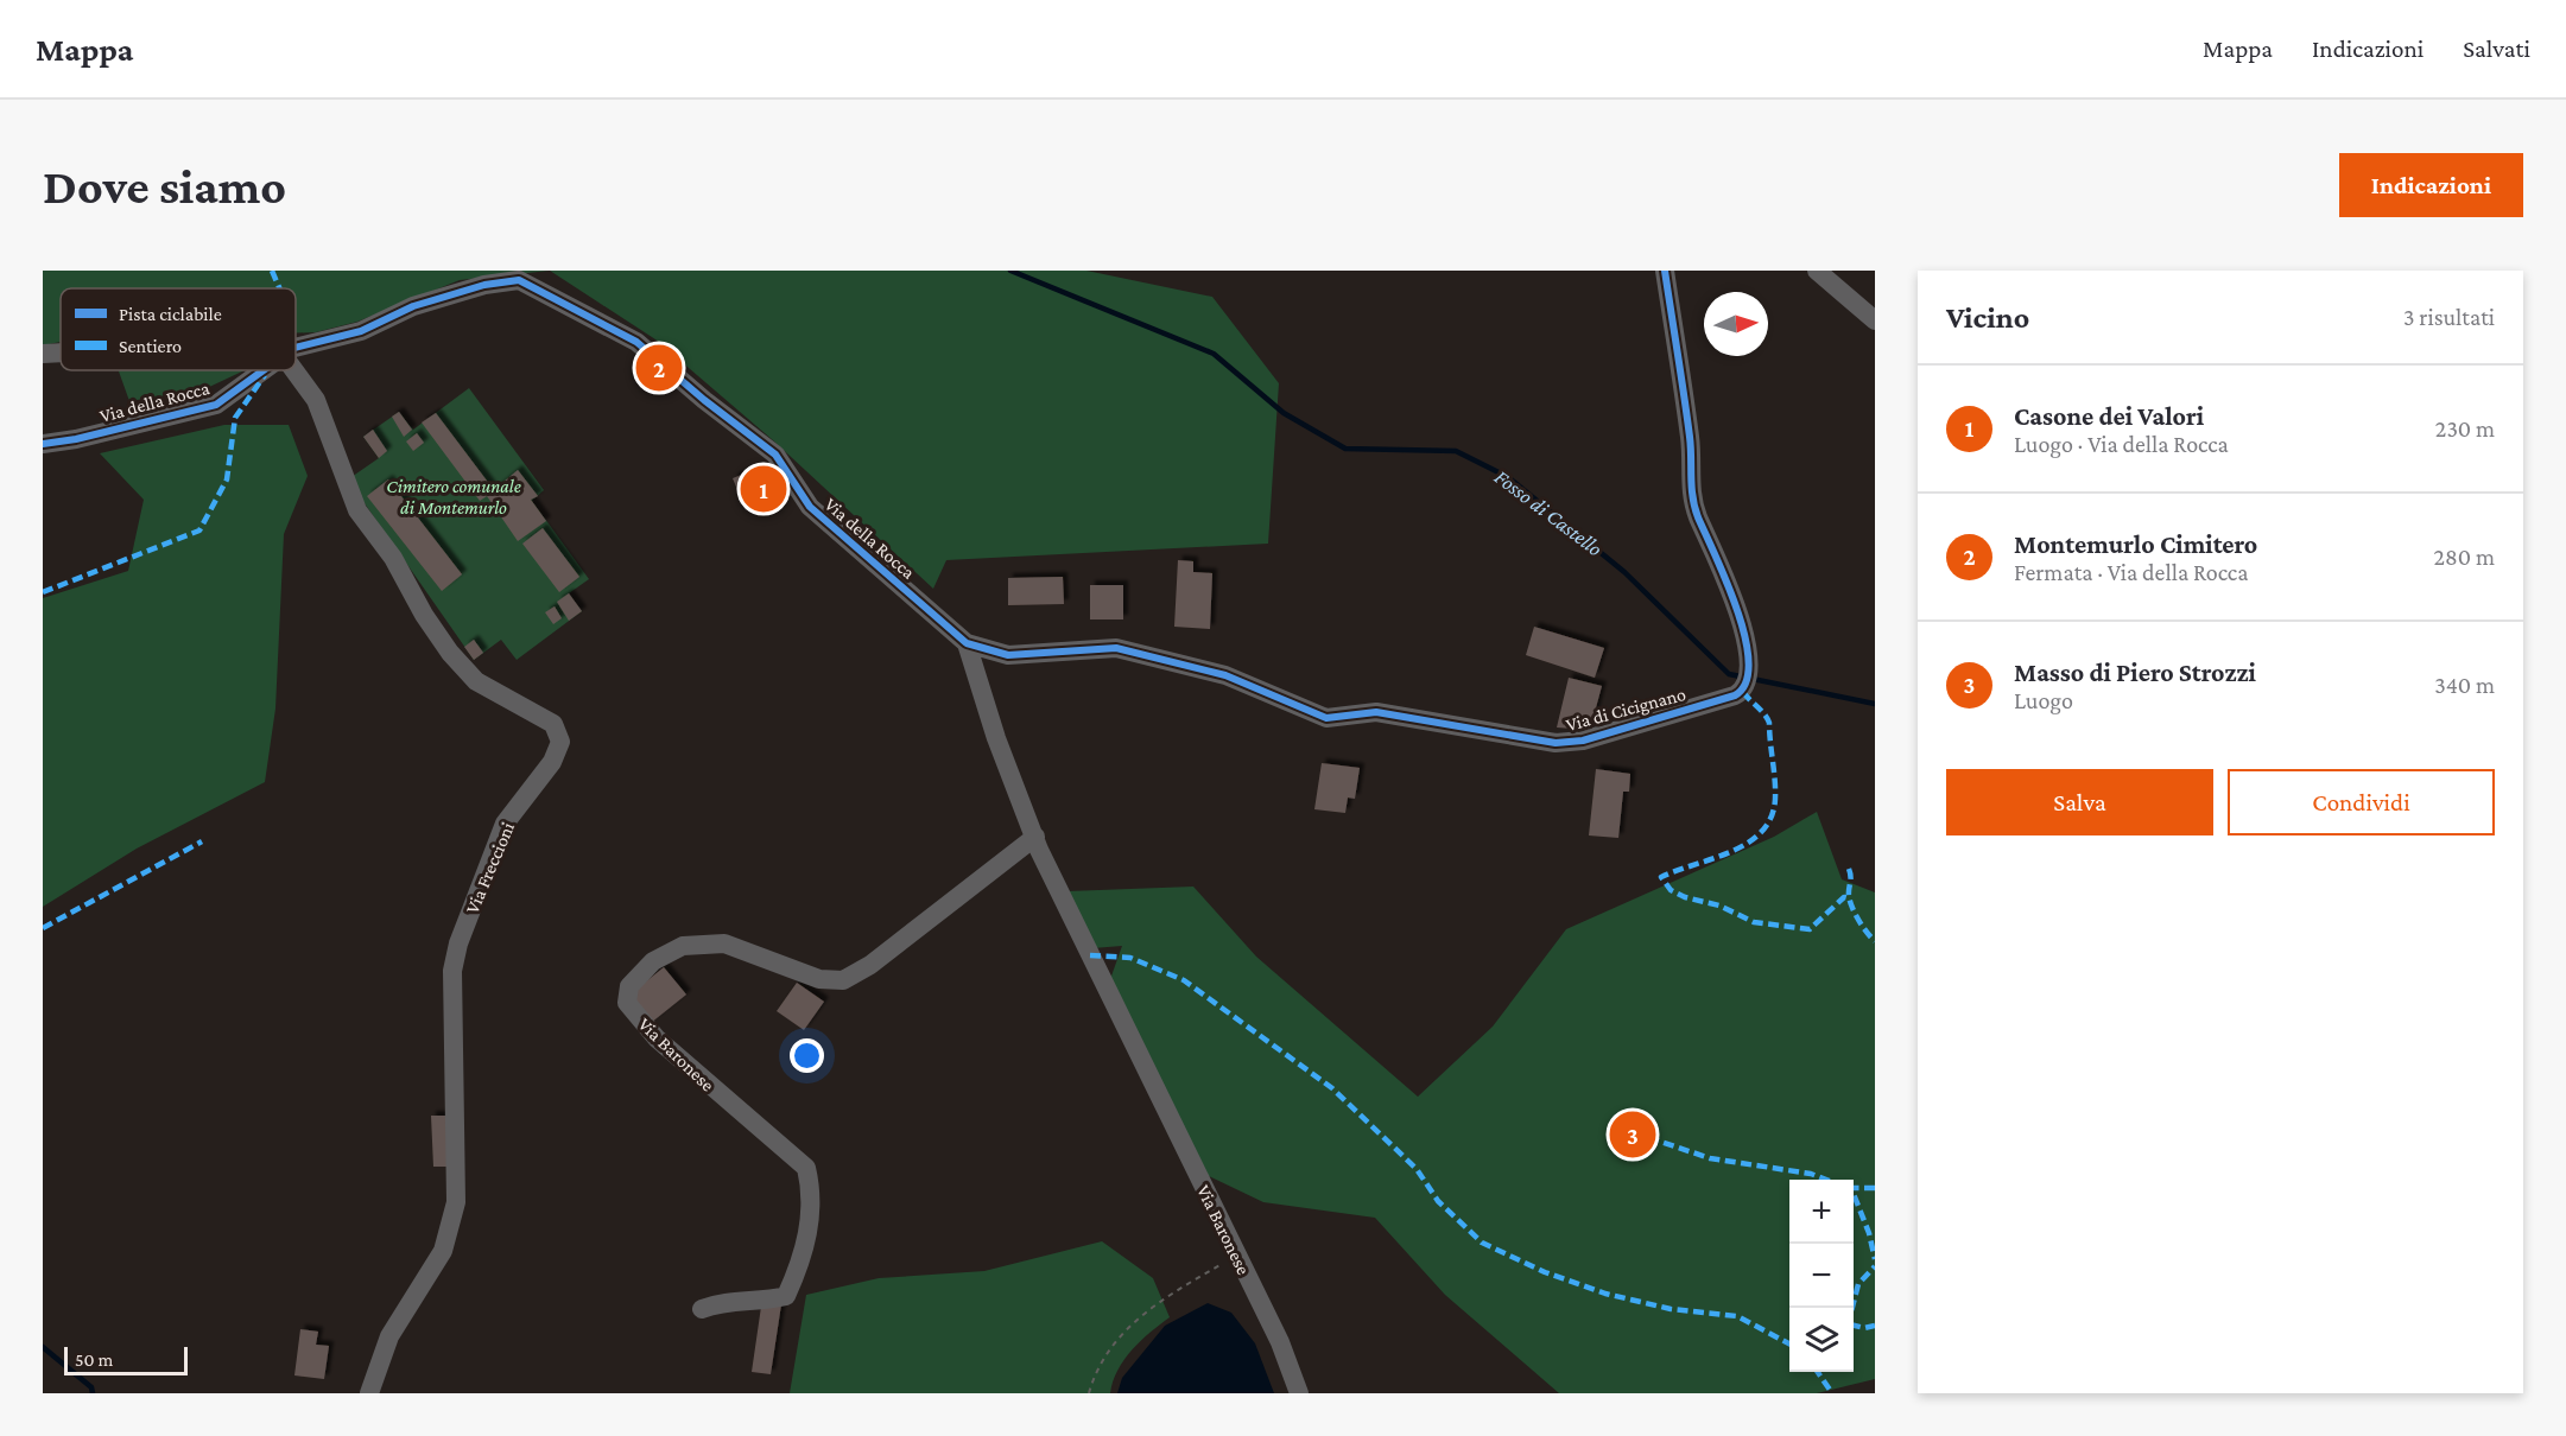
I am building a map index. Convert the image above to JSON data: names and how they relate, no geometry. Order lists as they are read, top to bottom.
{
  "streets": {
    "street": [
      "Via della Rocca",
      "Via di Cicignano",
      "Via Freccioni",
      "Via Baronese"
    ]
  },
  "crossings": [
    ["Via della Rocca", "Via di Cicignano"],
    ["Via della Rocca", "Via Baronese"],
    ["Via di Cicignano", "Via Baronese"]
  ],
  "water": ["Fosso di Castello"],
  "parks": ["Cimitero comunale di Montemurlo"],
  "legend": ["Pista ciclabile", "Sentiero"],
  "scale_bar": "50 m",
  "north": "right",
  "page": {
    "header": "Mappa",
    "nav": ["Mappa", "Indicazioni", "Salvati"],
    "buttons": [
      "Indicazioni",
      ["Salva", "Condividi"]
    ],
    "title": "Dove siamo",
    "heading": ["Vicino", "3 risultati"],
    "pins": ["2", "1", "3"],
    "list": [
      {
        "mark": "1",
        "name": "Casone dei Valori",
        "note": "Luogo · Via della Rocca",
        "value": "230 m"
      },
      {
        "mark": "2",
        "name": "Montemurlo Cimitero",
        "note": "Fermata · Via della Rocca",
        "value": "280 m"
      },
      {
        "mark": "3",
        "name": "Masso di Piero Strozzi",
        "note": "Luogo",
        "value": "340 m"
      }
    ],
    "map_buttons": ["+", "−"],
    "scale": "50 m"
  }
}
